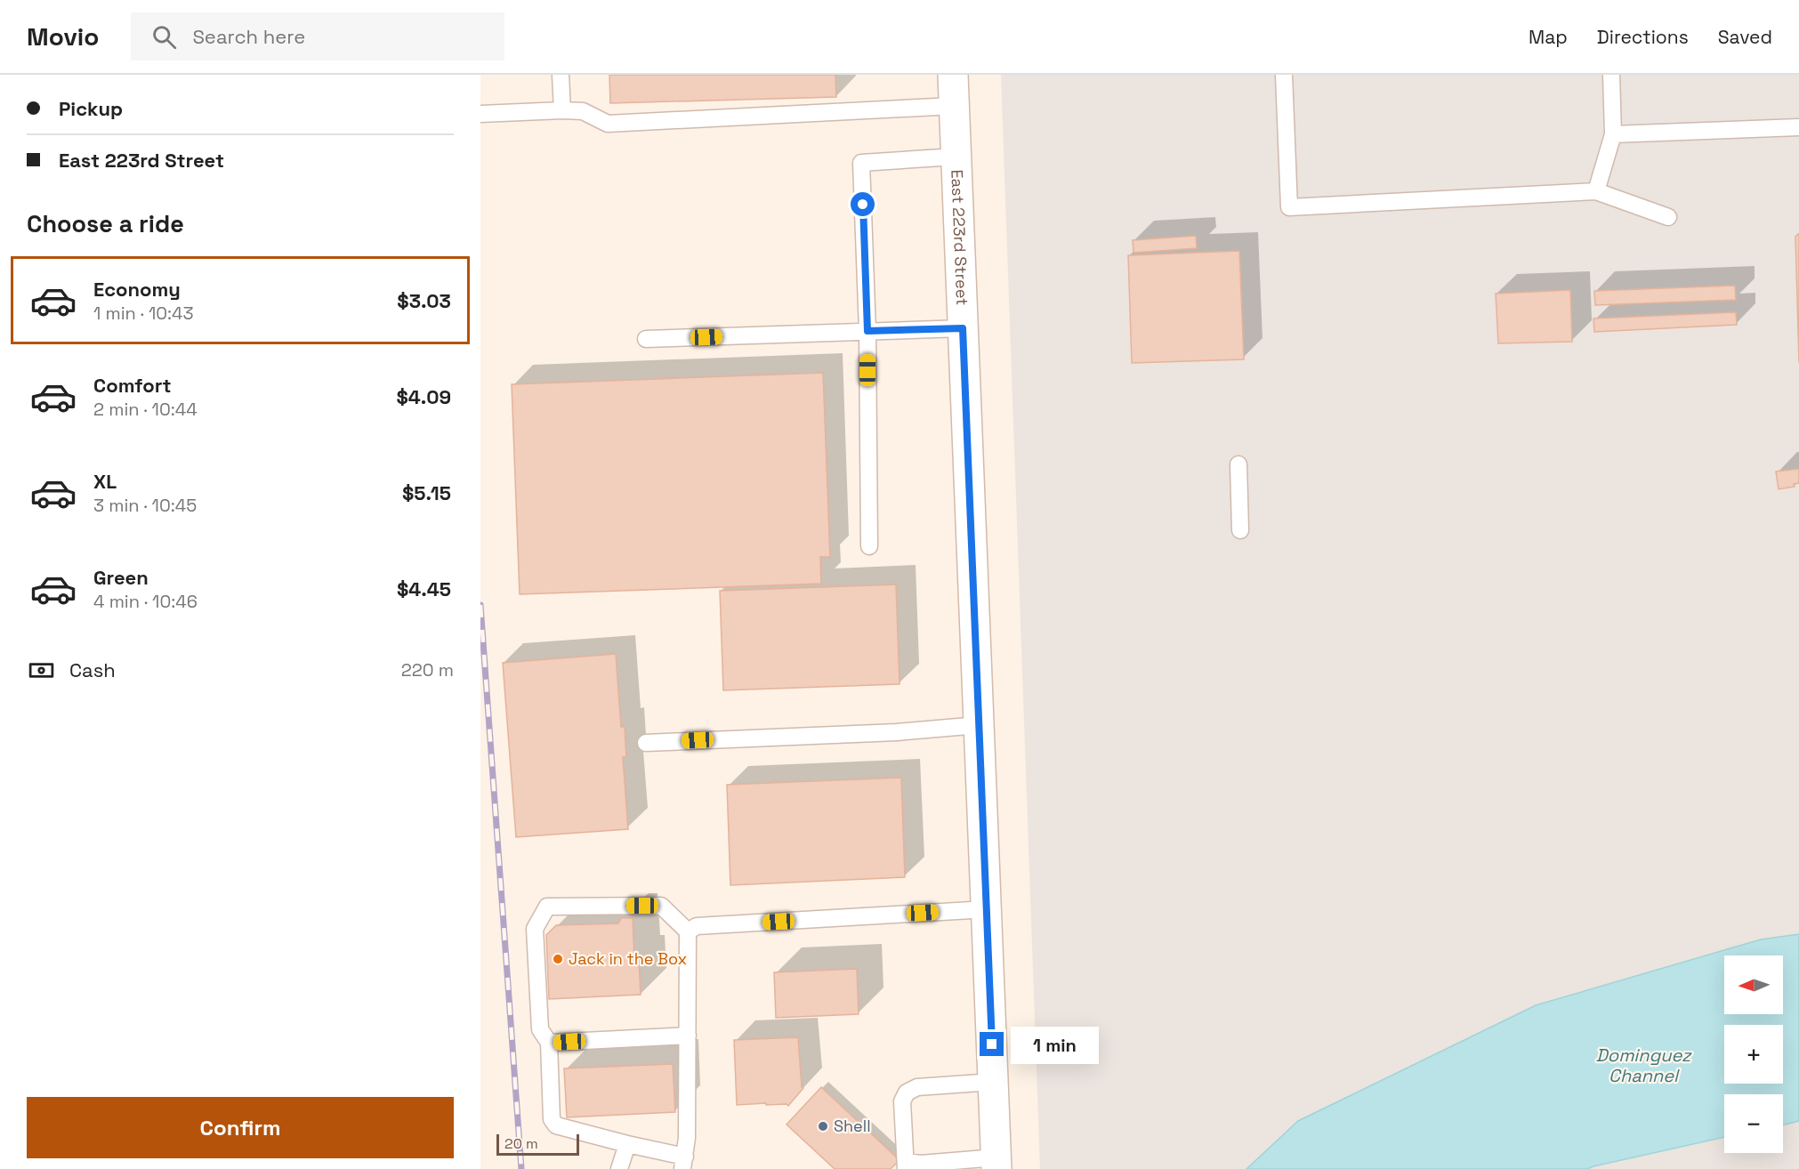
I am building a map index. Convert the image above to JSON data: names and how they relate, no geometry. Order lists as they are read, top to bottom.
{
  "streets": {
    "main road": ["East 223rd Street"]
  },
  "water": ["Dominguez Channel"],
  "places": ["Jack in the Box", "Shell"],
  "scale_bar": "20 m",
  "north": "left",
  "page": {
    "header": "Movio",
    "search": "Search here",
    "nav": ["Map", "Directions", "Saved"],
    "banner": ["Pickup", "East 223rd Street"],
    "heading": "Choose a ride",
    "list": [
      {
        "name": "Economy",
        "note": "1 min · 10:43",
        "value": "$3.03"
      },
      {
        "name": "Comfort",
        "note": "2 min · 10:44",
        "value": "$4.09"
      },
      {
        "name": "XL",
        "note": "3 min · 10:45",
        "value": "$5.15"
      },
      {
        "name": "Green",
        "note": "4 min · 10:46",
        "value": "$4.45"
      }
    ],
    "pay": ["Cash", "220 m"],
    "map_buttons": ["+", "−"],
    "bubble": "1 min",
    "buttons": "Confirm",
    "scale": "20 m"
  }
}
